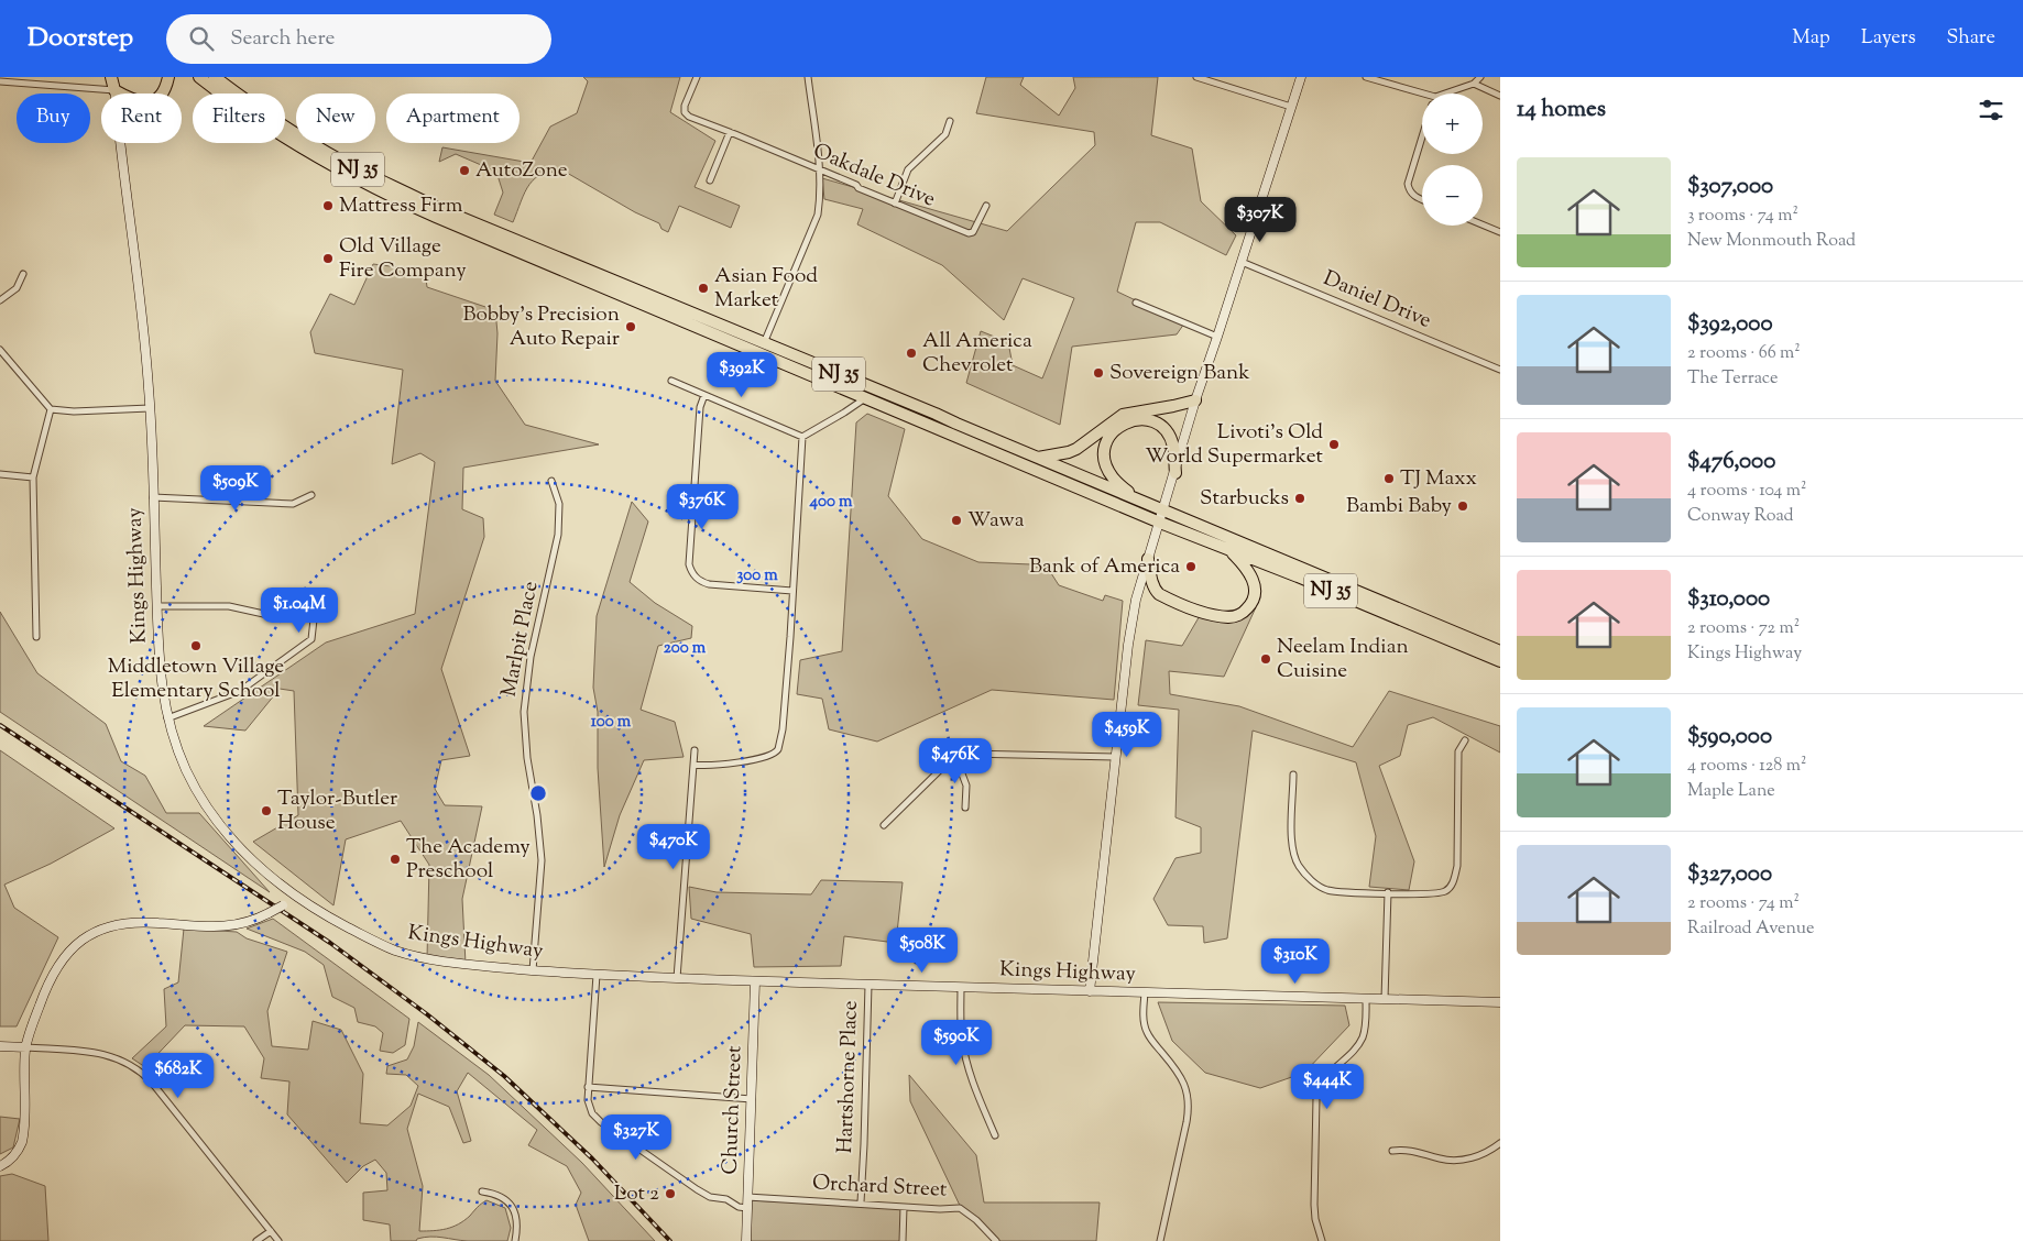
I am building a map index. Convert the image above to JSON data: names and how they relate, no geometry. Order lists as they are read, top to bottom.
{
  "streets": {
    "highway": ["NJ 35"],
    "street": [
      "Oakdale Drive",
      "Daniel Drive",
      "Kings Highway",
      "Marlpit Place",
      "Hartshorne Place",
      "Church Street",
      "Orchard Street"
    ]
  },
  "crossings": [
    ["Kings Highway", "Marlpit Place"],
    ["Kings Highway", "Hartshorne Place"],
    ["Kings Highway", "Church Street"],
    ["Hartshorne Place", "Orchard Street"],
    ["Church Street", "Orchard Street"]
  ],
  "places": [
    "AutoZone",
    "Mattress Firm",
    "Old Village Fire Company",
    "Asian Food Market",
    "Bobby's Precision Auto Repair",
    "All America Chevrolet",
    "Sovereign Bank",
    "Livoti's Old World Supermarket",
    "TJ Maxx",
    "Starbucks",
    "Bambi Baby",
    "Wawa",
    "Bank of America",
    "Middletown Village Elementary School",
    "Neelam Indian Cuisine",
    "Taylor-Butler House",
    "The Academy Preschool",
    "Lot 2"
  ],
  "page": {
    "header": "Doorstep",
    "search": "Search here",
    "nav": ["Map", "Layers", "Share"],
    "heading": "14 homes",
    "map_buttons": ["+", "−"],
    "chip": [
      "Buy",
      "Rent",
      "Filters",
      "New",
      "Apartment"
    ],
    "list": [
      {
        "name": "$307,000",
        "note": "3 rooms · 74 m² · New Monmouth Road"
      },
      {
        "name": "$392,000",
        "note": "2 rooms · 66 m² · The Terrace"
      },
      {
        "name": "$476,000",
        "note": "4 rooms · 104 m² · Conway Road"
      },
      {
        "name": "$310,000",
        "note": "2 rooms · 72 m² · Kings Highway"
      },
      {
        "name": "$590,000",
        "note": "4 rooms · 128 m² · Maple Lane"
      },
      {
        "name": "$327,000",
        "note": "2 rooms · 74 m² · Railroad Avenue"
      }
    ],
    "price": [
      "$307K",
      "$392K",
      "$509K",
      "$376K",
      "$1.04M",
      "$459K",
      "$476K",
      "$470K",
      "$508K",
      "$310K",
      "$590K",
      "$682K",
      "$444K",
      "$327K"
    ]
  },
  "rings": [
    "400 m",
    "300 m",
    "200 m",
    "100 m"
  ]
}
